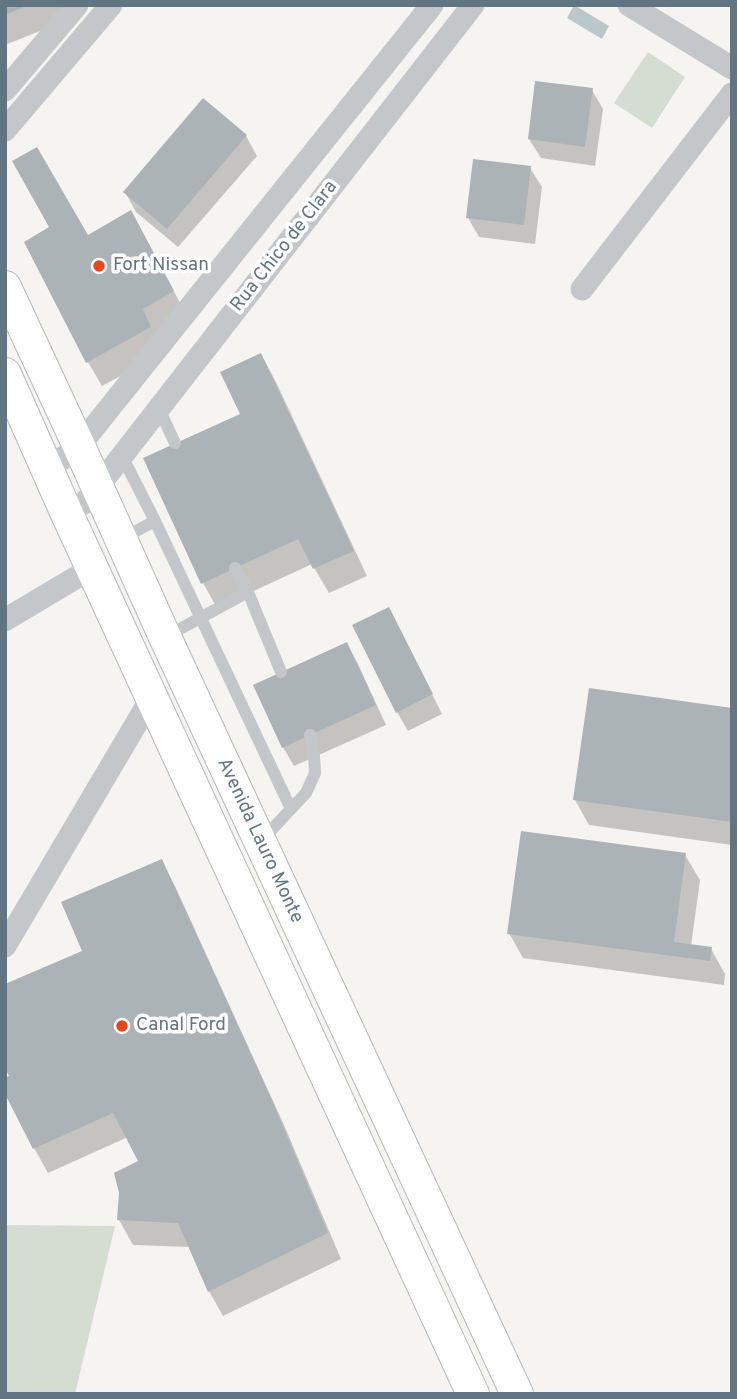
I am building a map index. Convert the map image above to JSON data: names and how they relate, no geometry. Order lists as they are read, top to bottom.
{
  "streets": {
    "street": ["Rua Chico de Clara", "Avenida Lauro Monte"]
  },
  "crossings": [
    ["Rua Chico de Clara", "Avenida Lauro Monte"]
  ],
  "places": ["Fort Nissan", "Canal Ford"]
}
